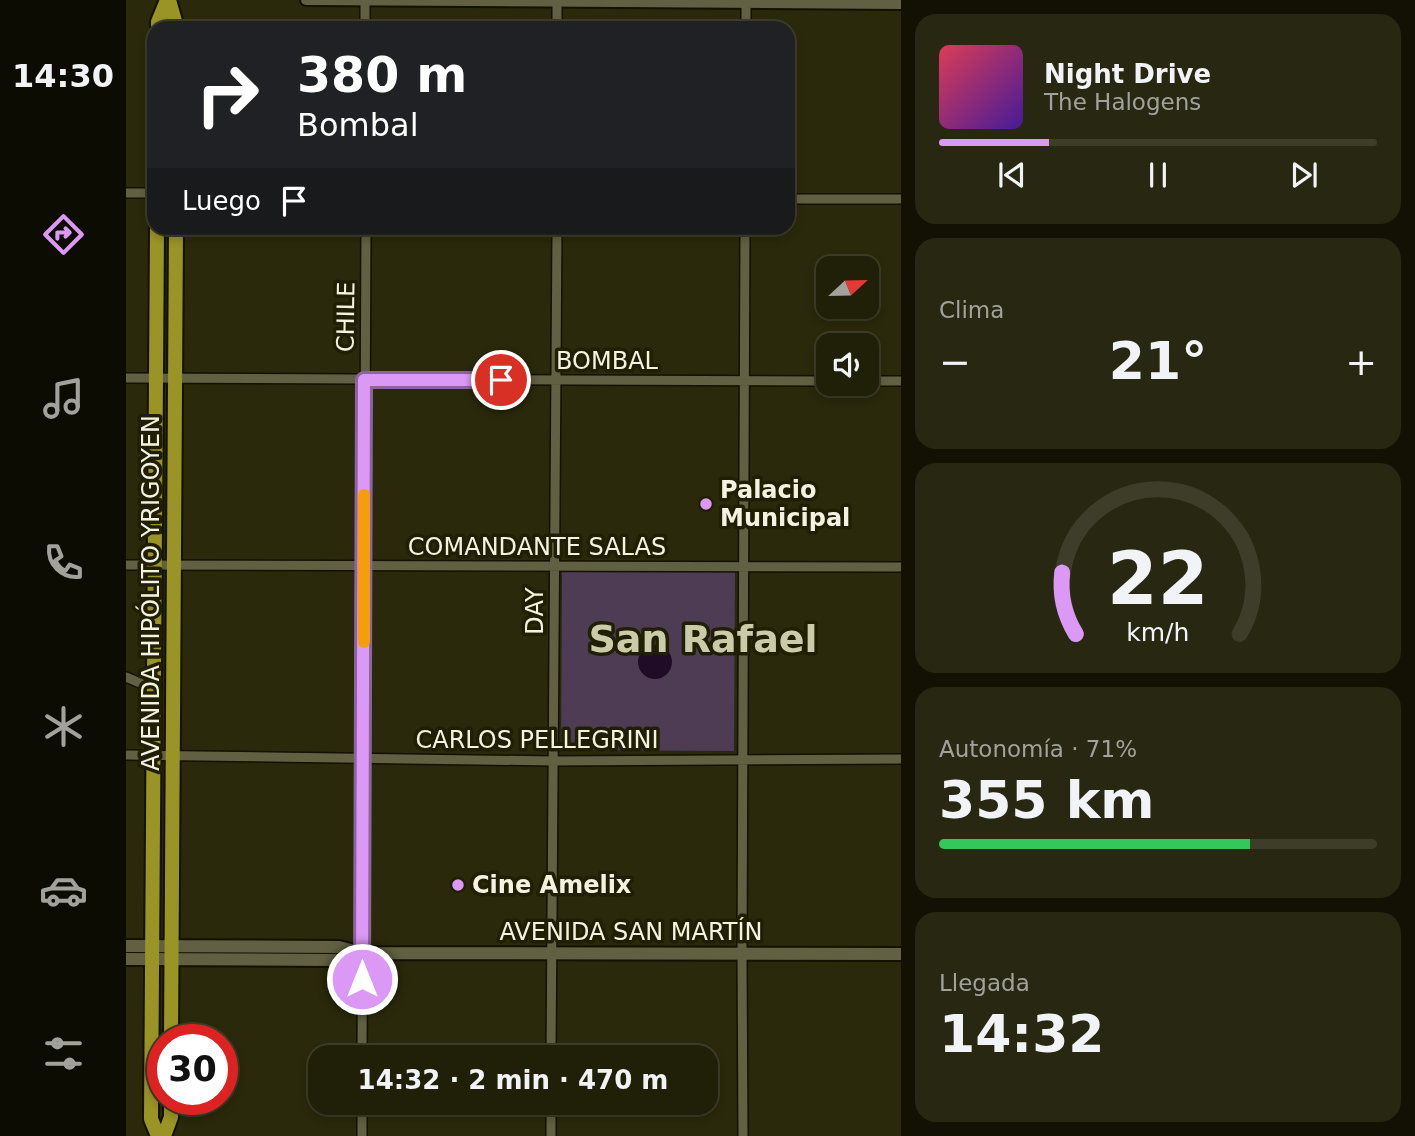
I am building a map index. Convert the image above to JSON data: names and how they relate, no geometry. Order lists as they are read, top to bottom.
{
  "streets": {
    "highway": ["AVENIDA HIPÓLITO YRIGOYEN"],
    "main road": ["AVENIDA SAN MARTÍN"],
    "street": [
      "CHILE",
      "BOMBAL",
      "COMANDANTE SALAS",
      "DAY",
      "CARLOS PELLEGRINI"
    ]
  },
  "crossings": [
    ["CHILE", "BOMBAL"],
    ["CHILE", "COMANDANTE SALAS"],
    ["CHILE", "CARLOS PELLEGRINI"],
    ["CHILE", "AVENIDA SAN MARTÍN"],
    ["BOMBAL", "AVENIDA HIPÓLITO YRIGOYEN"],
    ["BOMBAL", "DAY"],
    ["COMANDANTE SALAS", "AVENIDA HIPÓLITO YRIGOYEN"],
    ["COMANDANTE SALAS", "DAY"],
    ["AVENIDA HIPÓLITO YRIGOYEN", "CARLOS PELLEGRINI"],
    ["AVENIDA HIPÓLITO YRIGOYEN", "AVENIDA SAN MARTÍN"],
    ["DAY", "CARLOS PELLEGRINI"],
    ["DAY", "AVENIDA SAN MARTÍN"]
  ],
  "districts": ["San Rafael"],
  "places": ["Palacio Municipal", "Cine Amelix"],
  "north": "right",
  "page": {
    "tabs": "14:30",
    "turn": ["380 m", "Bombal"],
    "song": ["Night Drive", "The Halogens"],
    "then": "Luego",
    "tile": [
      "Clima",
      ["Autonomía · 71%", "355 km"],
      ["Llegada", "14:32"]
    ],
    "heat": ["−", "21°", "+"],
    "limit": "30",
    "trip": "14:32 · 2 min · 470 m",
    "gauge": ["22", "km/h"]
  }
}
